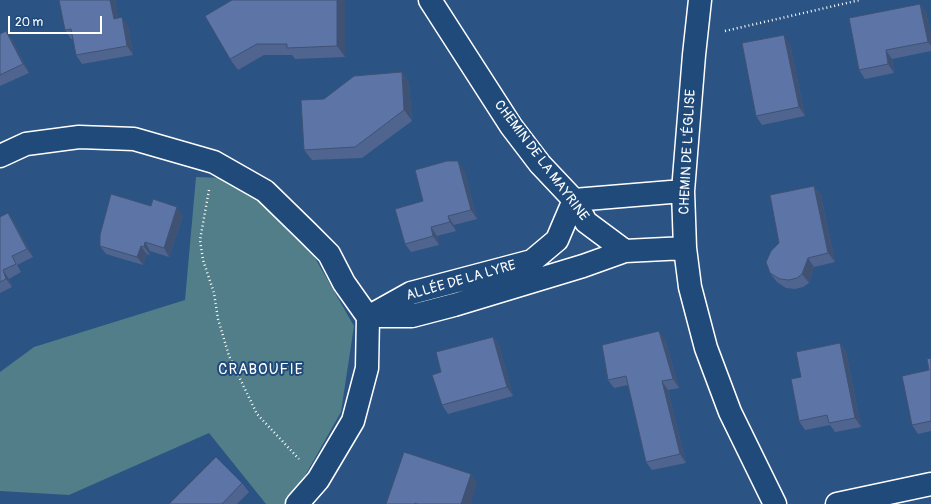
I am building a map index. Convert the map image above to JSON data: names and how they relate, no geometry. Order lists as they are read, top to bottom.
{
  "streets": {
    "street": ["CHEMIN DE L'ÉGLISE", "CHEMIN DE LA MAYRINE", "ALLÉE DE LA LYRE"]
  },
  "crossings": [
    ["CHEMIN DE L'ÉGLISE", "ALLÉE DE LA LYRE"],
    ["CHEMIN DE LA MAYRINE", "ALLÉE DE LA LYRE"]
  ],
  "districts": ["CRABOUFIE"],
  "scale_bar": "20 m"
}
